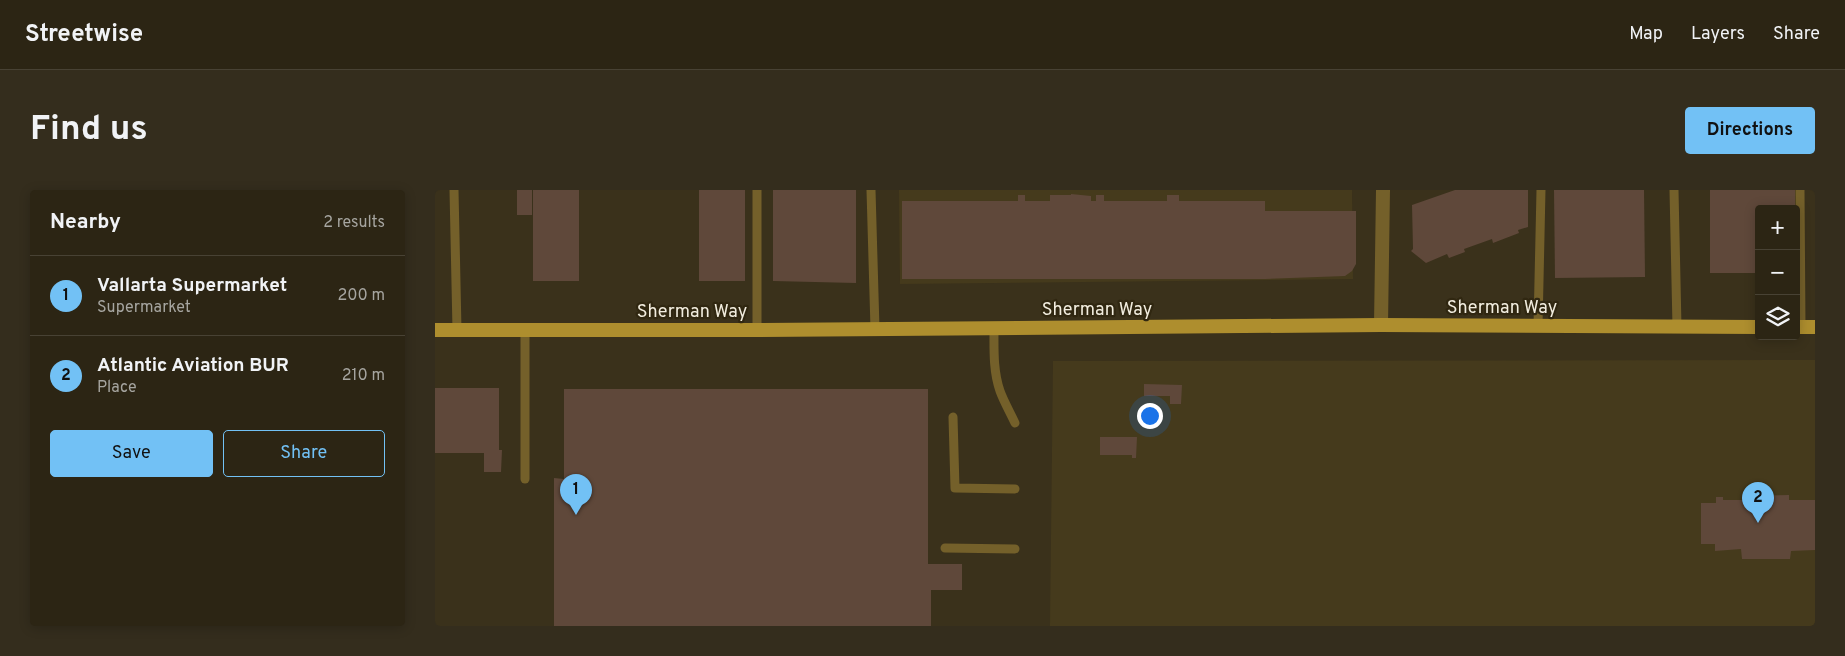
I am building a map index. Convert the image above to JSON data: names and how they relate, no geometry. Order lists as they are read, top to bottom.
{
  "streets": {
    "main road": ["Sherman Way"]
  },
  "page": {
    "header": "Streetwise",
    "nav": ["Map", "Layers", "Share"],
    "buttons": [
      "Directions",
      ["Save", "Share"]
    ],
    "title": "Find us",
    "heading": ["Nearby", "2 results"],
    "map_buttons": ["+", "−"],
    "list": [
      {
        "mark": "1",
        "name": "Vallarta Supermarket",
        "note": "Supermarket",
        "value": "200 m"
      },
      {
        "mark": "2",
        "name": "Atlantic Aviation BUR",
        "note": "Place",
        "value": "210 m"
      }
    ],
    "pins": ["1", "2"]
  }
}
